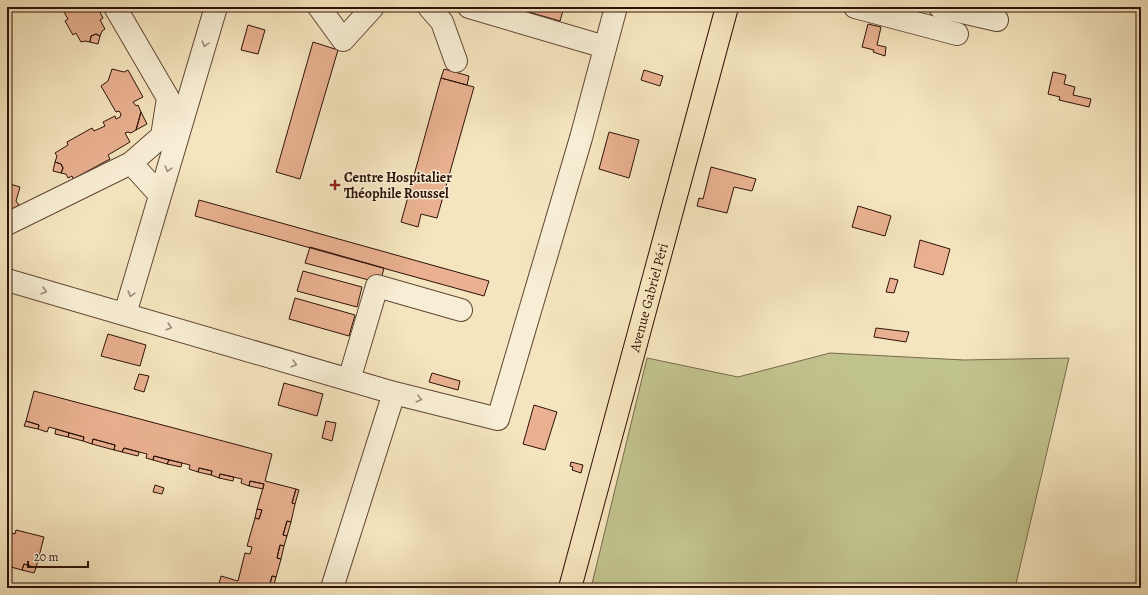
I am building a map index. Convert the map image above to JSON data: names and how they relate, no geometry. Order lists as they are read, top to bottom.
{
  "streets": {
    "main road": ["Avenue Gabriel Péri"]
  },
  "places": {
    "health": ["Centre Hospitalier Théophile Roussel"]
  },
  "scale_bar": "20 m"
}
